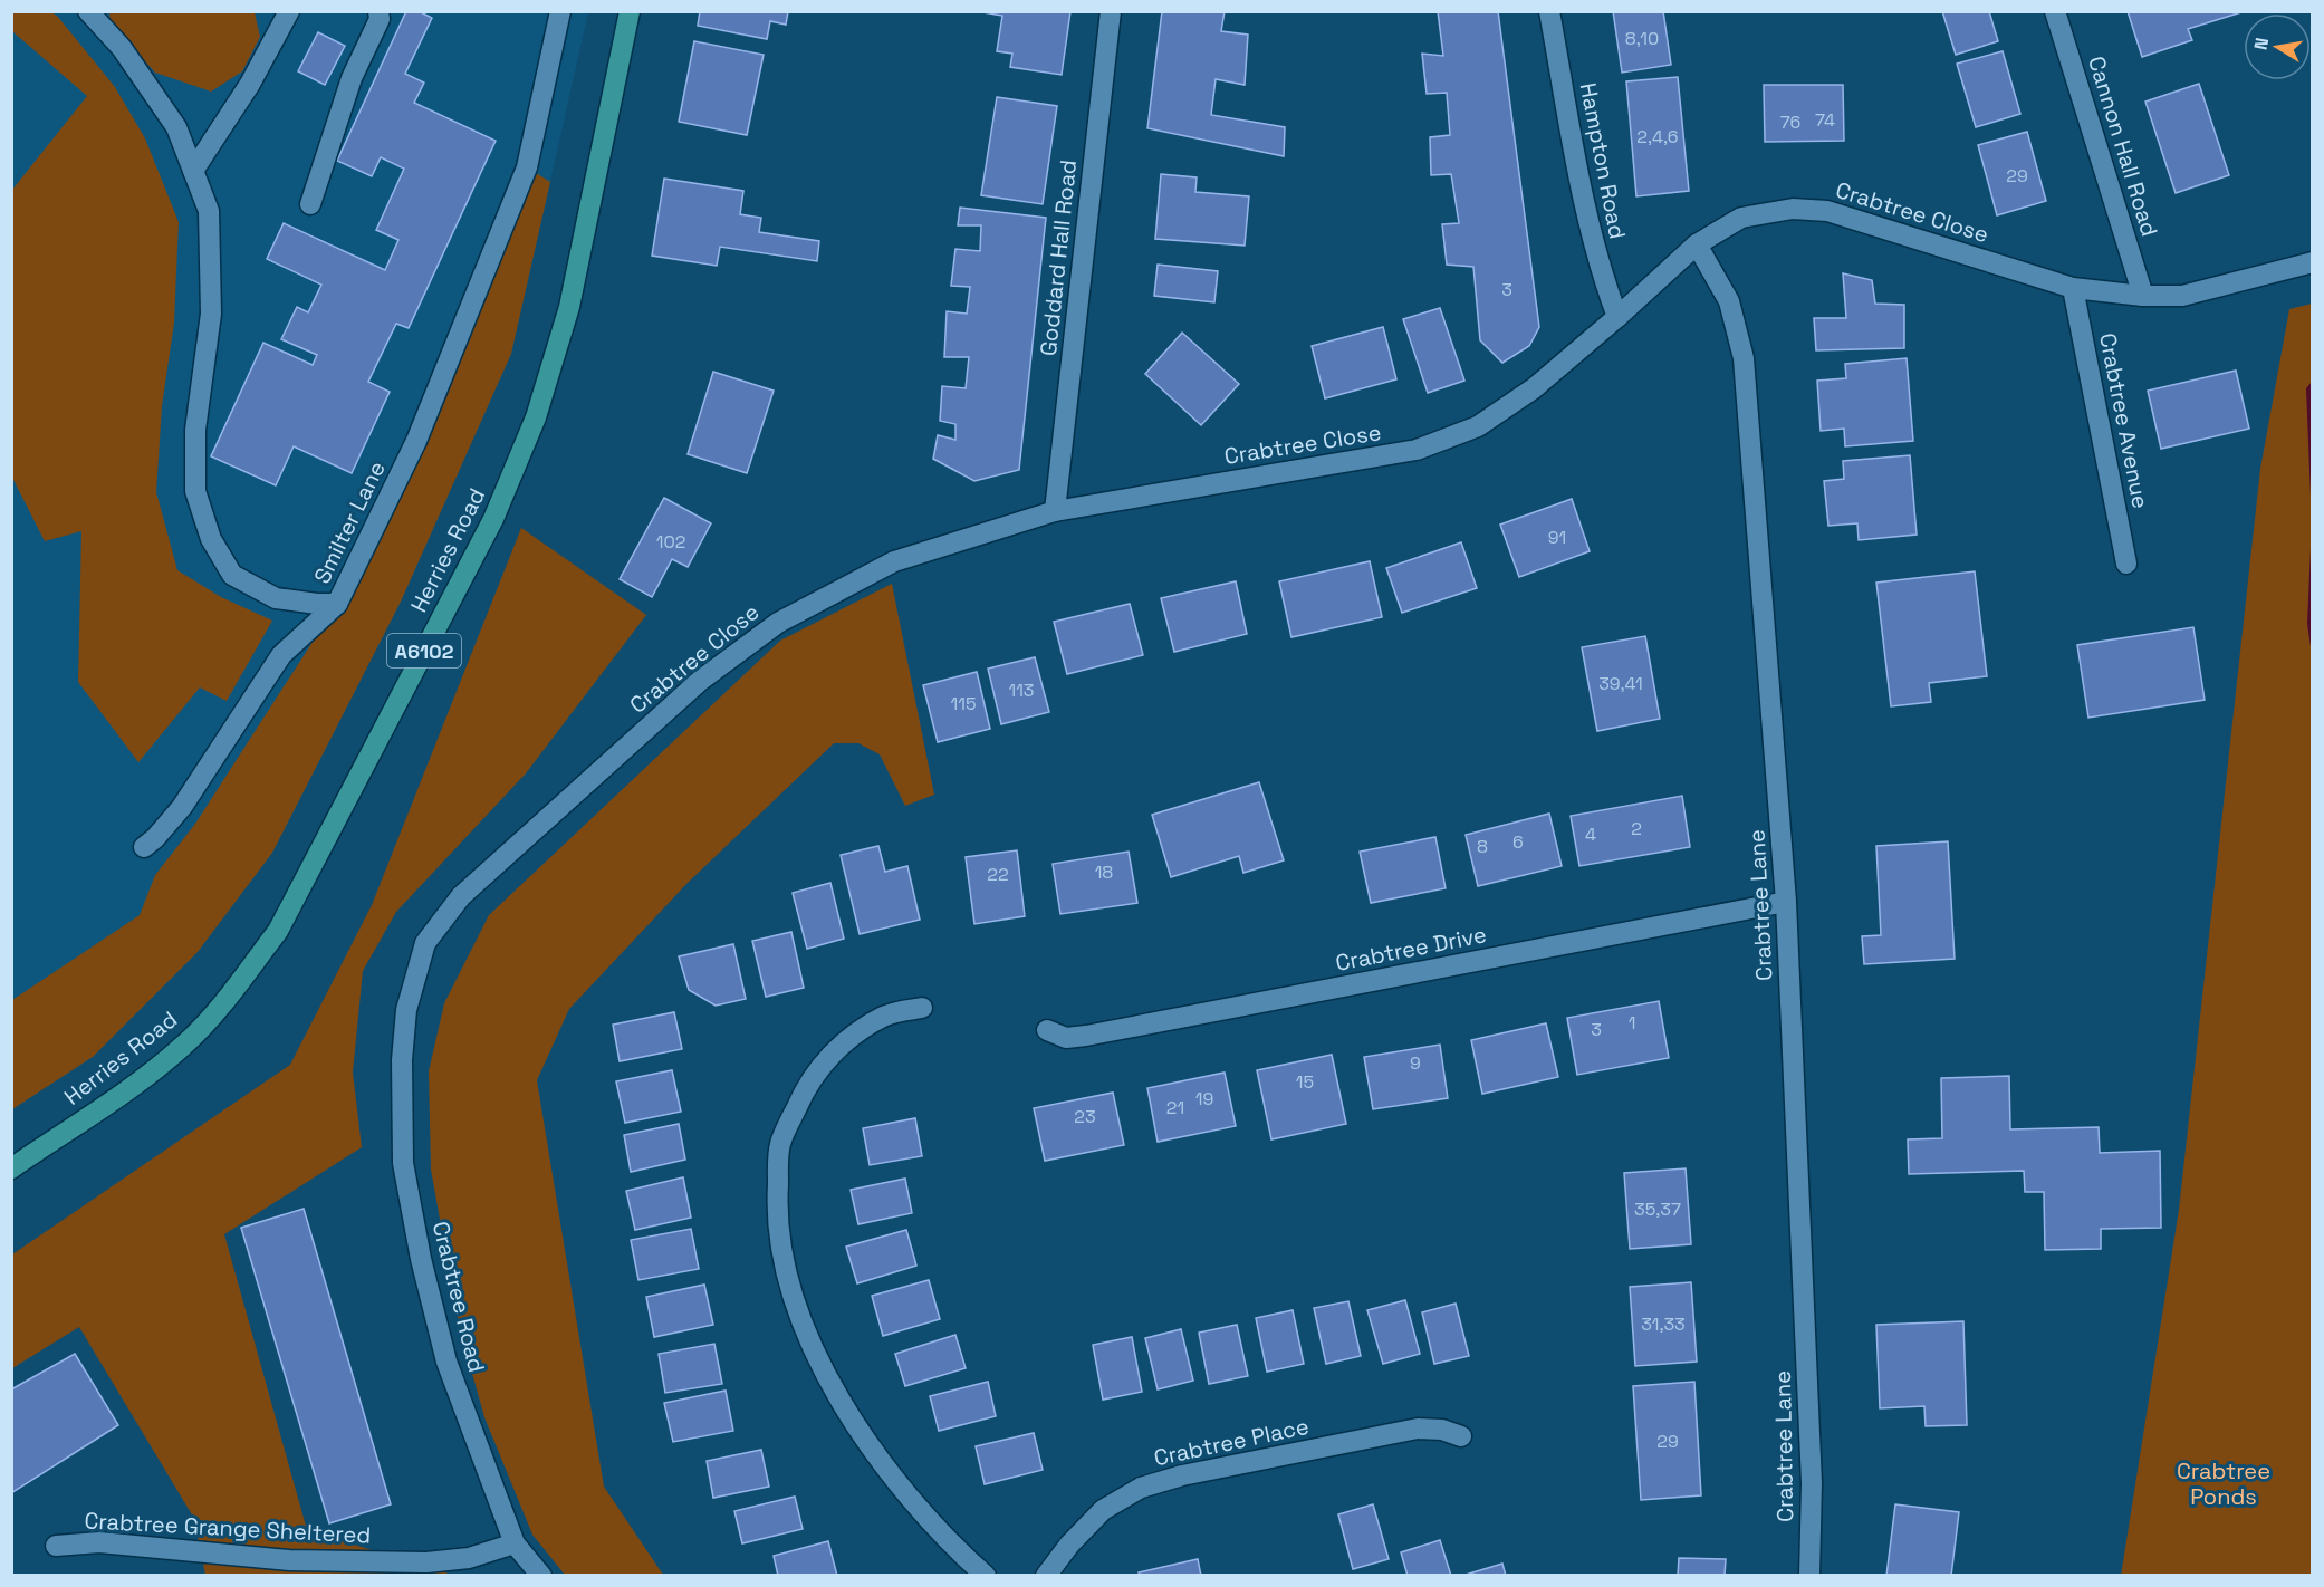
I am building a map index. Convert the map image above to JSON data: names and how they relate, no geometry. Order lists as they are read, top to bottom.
{
  "streets": {
    "main road": ["Herries Road", "A6102"],
    "street": [
      "Cannon Hall Road",
      "Hampton Road",
      "Crabtree Close",
      "Goddard Hall Road",
      "Crabtree Avenue",
      "Smilter Lane",
      "Crabtree Lane",
      "Crabtree Drive",
      "Crabtree Road",
      "Crabtree Place",
      "Crabtree Grange Sheltered"
    ]
  },
  "crossings": [
    ["Cannon Hall Road", "Crabtree Close"],
    ["Hampton Road", "Crabtree Close"],
    ["Crabtree Close", "Goddard Hall Road"],
    ["Crabtree Close", "Crabtree Avenue"],
    ["Crabtree Close", "Crabtree Lane"],
    ["Crabtree Close", "Crabtree Road"],
    ["Crabtree Lane", "Crabtree Drive"],
    ["Crabtree Road", "Crabtree Grange Sheltered"]
  ],
  "parks": ["Crabtree Ponds"],
  "house_numbers": [
    "8,10",
    "74",
    "76",
    "2,4,6",
    "29",
    "3",
    "91",
    "102",
    "39,41",
    "113",
    "115",
    "2",
    "4",
    "6",
    "8",
    "18",
    "22",
    "1",
    "3",
    "9",
    "15",
    "19",
    "21",
    "23",
    "35,37",
    "31,33",
    "29"
  ],
  "north": "left"
}
